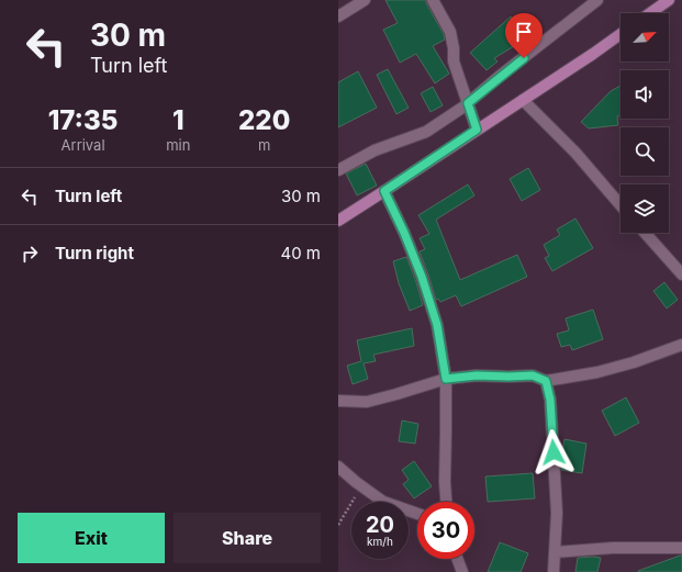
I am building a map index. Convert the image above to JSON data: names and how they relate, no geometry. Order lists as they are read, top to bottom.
{
  "north": "top right",
  "page": {
    "turn": ["30 m", "Turn left"],
    "eta": [
      "17:35",
      "Arrival",
      "1",
      "min",
      "220",
      "m"
    ],
    "list": [
      {
        "name": "Turn left",
        "value": "30 m"
      },
      {
        "name": "Turn right",
        "value": "40 m"
      }
    ],
    "speed": "20 km/h",
    "limit": "30",
    "buttons": ["Exit", "Share"]
  }
}
